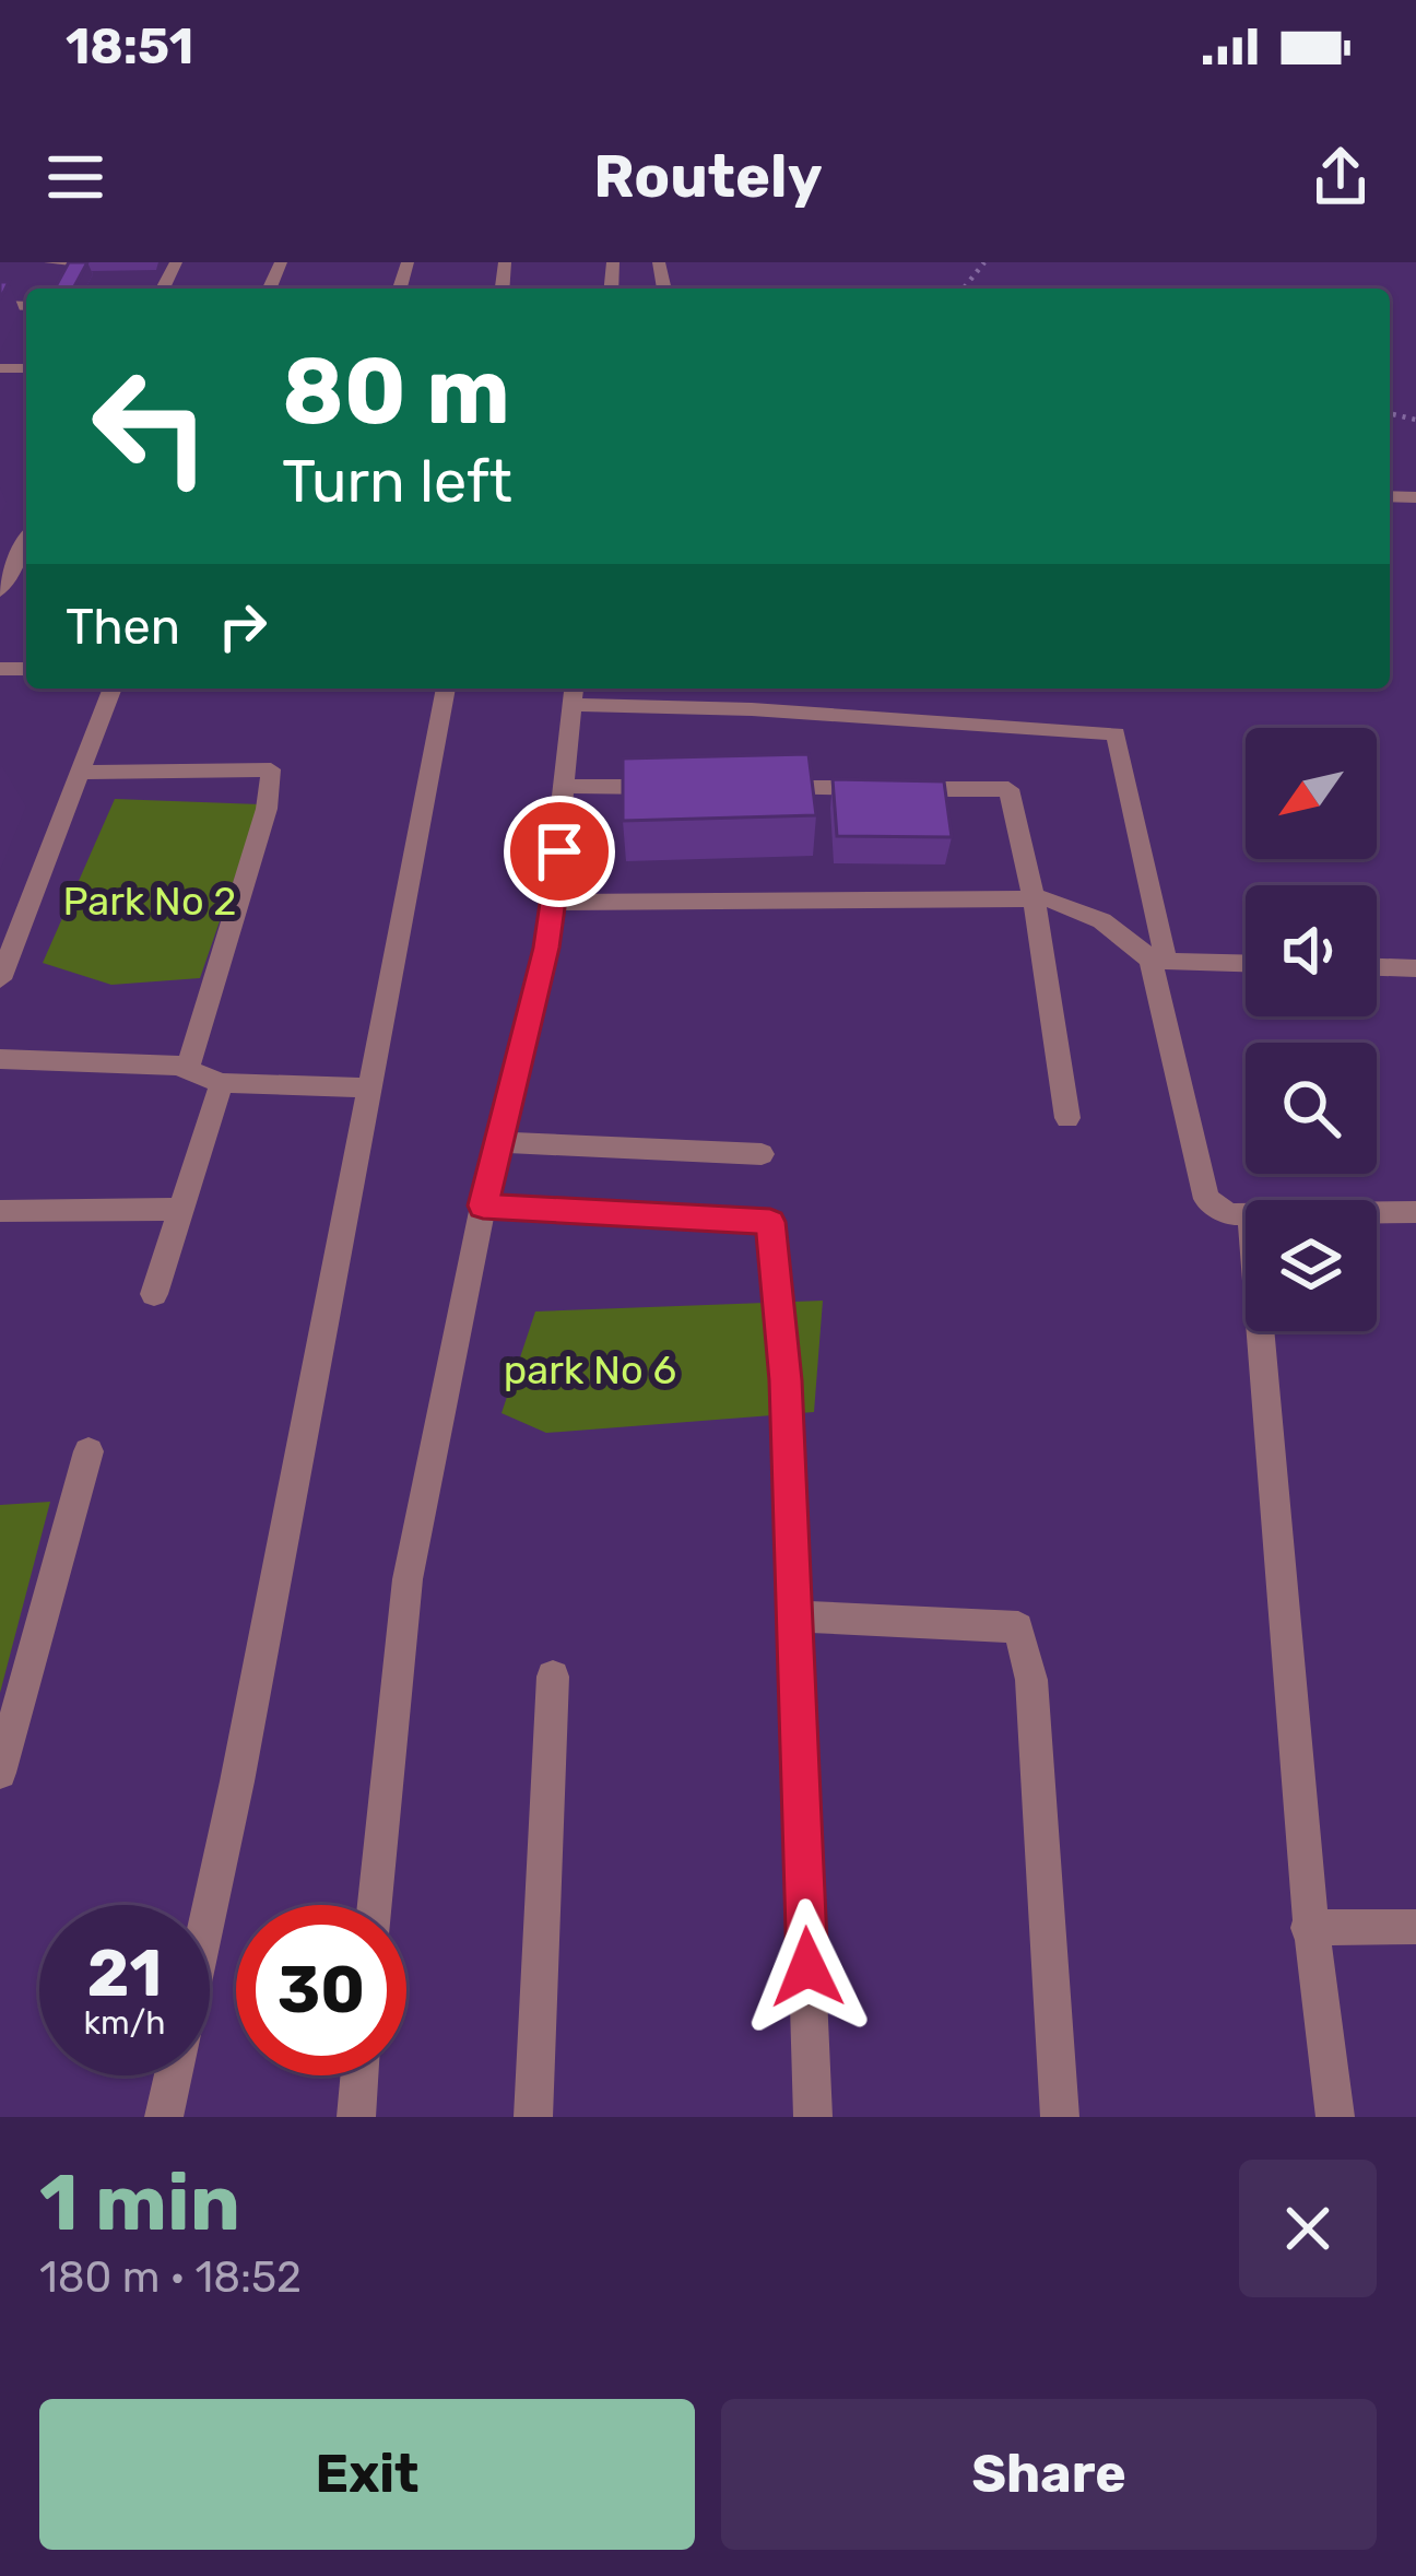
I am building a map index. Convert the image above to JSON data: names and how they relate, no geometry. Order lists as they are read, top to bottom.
{
  "parks": ["Park No 2", "park No 6"],
  "north": "bottom left",
  "page": {
    "status": "18:51",
    "header": "Routely",
    "turn": ["80 m", "Turn left"],
    "then": "Then",
    "speed": "21 km/h",
    "limit": "30",
    "heading": ["1 min", "180 m · 18:52"],
    "buttons": ["Exit", "Share"]
  }
}
